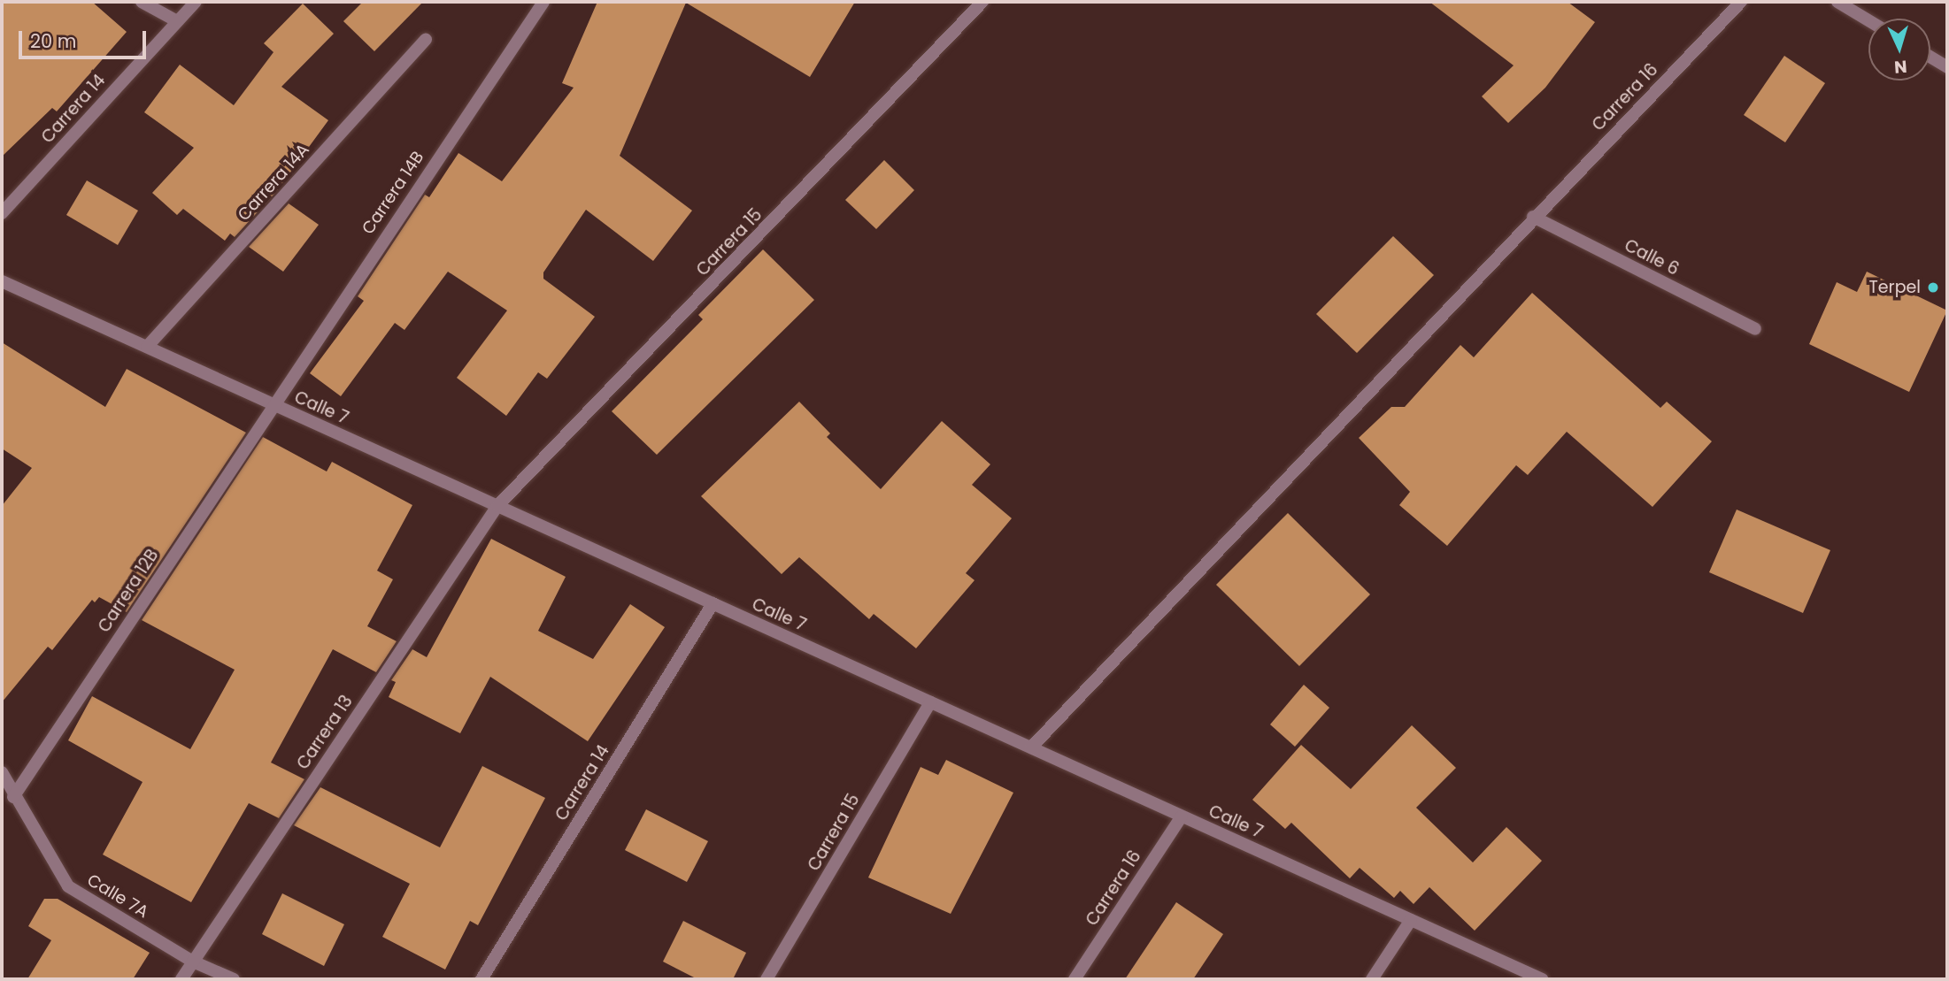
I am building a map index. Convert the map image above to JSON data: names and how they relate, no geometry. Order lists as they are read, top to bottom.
{
  "streets": {
    "street": [
      "Carrera 16",
      "Carrera 14",
      "Carrera 14A",
      "Carrera 14B",
      "Carrera 15",
      "Calle 6",
      "Calle 7",
      "Carrera 12B",
      "Carrera 13",
      "Calle 7A"
    ]
  },
  "crossings": [
    ["Carrera 16", "Calle 6"],
    ["Carrera 16", "Calle 7"],
    ["Carrera 14", "Calle 7"],
    ["Carrera 14A", "Calle 7"],
    ["Carrera 14B", "Calle 7"],
    ["Carrera 14B", "Carrera 12B"],
    ["Carrera 15", "Calle 7"],
    ["Carrera 15", "Carrera 13"],
    ["Calle 7", "Carrera 12B"],
    ["Calle 7", "Carrera 13"],
    ["Carrera 12B", "Calle 7A"],
    ["Carrera 13", "Calle 7A"]
  ],
  "places": ["Terpel"],
  "scale_bar": "20 m",
  "north": "bottom"
}
